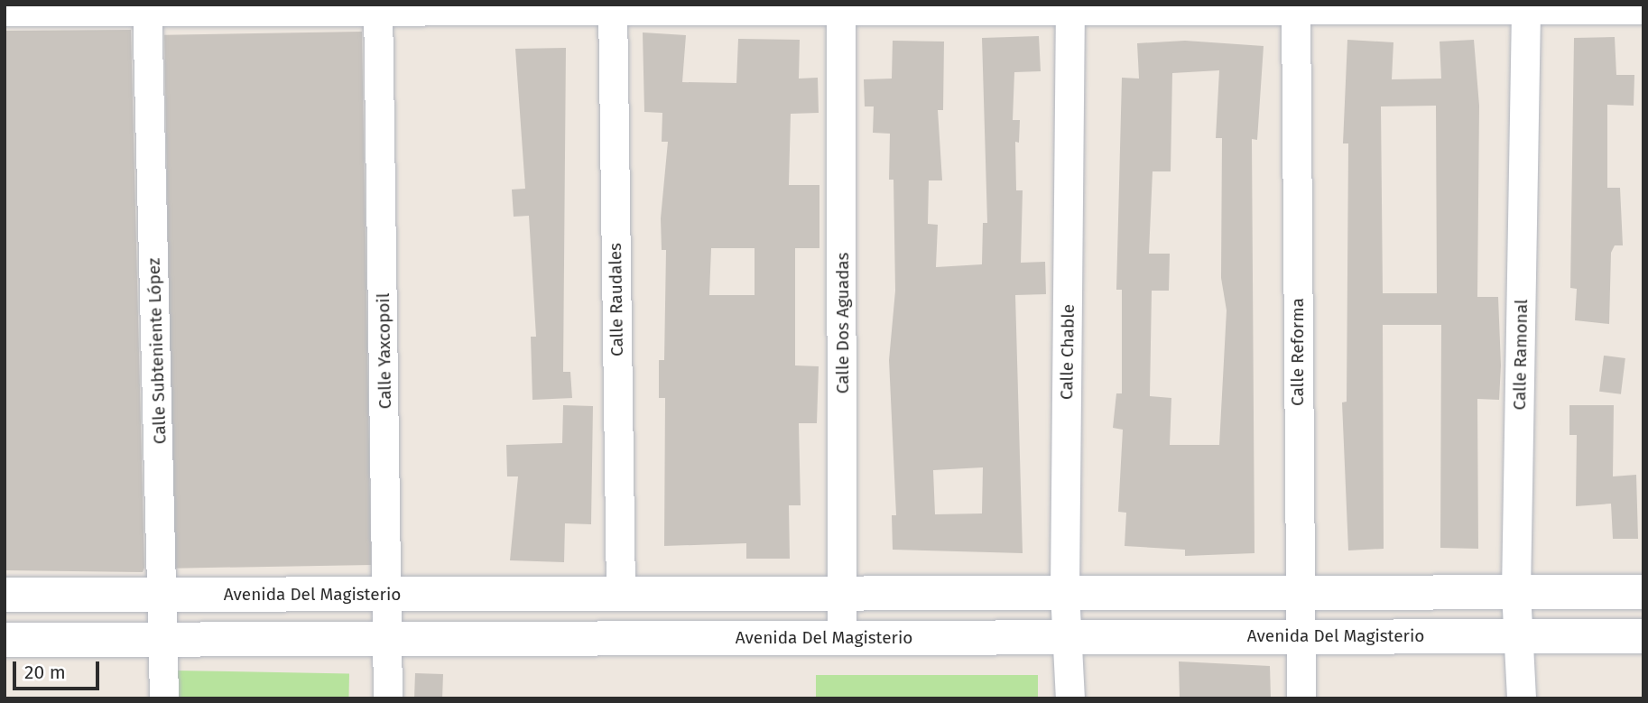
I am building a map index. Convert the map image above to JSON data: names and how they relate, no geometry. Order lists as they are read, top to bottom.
{
  "streets": {
    "street": [
      "Calle Raudales",
      "Calle Dos Aguadas",
      "Calle Subteniente López",
      "Calle Yaxcopoil",
      "Calle Chable",
      "Calle Reforma",
      "Calle Ramonal",
      "Avenida Del Magisterio"
    ]
  },
  "crossings": [
    ["Calle Raudales", "Avenida Del Magisterio"],
    ["Calle Dos Aguadas", "Avenida Del Magisterio"],
    ["Calle Subteniente López", "Avenida Del Magisterio"],
    ["Calle Yaxcopoil", "Avenida Del Magisterio"],
    ["Calle Chable", "Avenida Del Magisterio"],
    ["Calle Reforma", "Avenida Del Magisterio"],
    ["Calle Ramonal", "Avenida Del Magisterio"]
  ],
  "scale_bar": "20 m"
}
